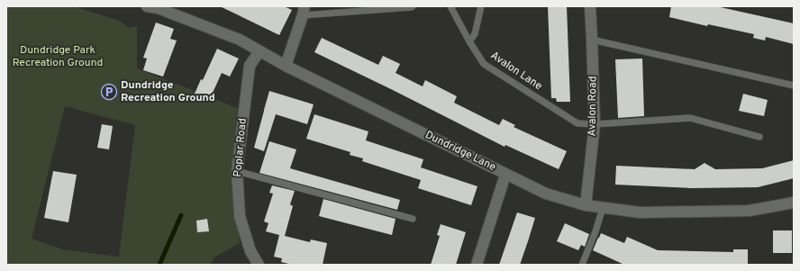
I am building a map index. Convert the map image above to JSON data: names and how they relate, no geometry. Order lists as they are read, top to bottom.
{
  "streets": {
    "street": ["Avalon Road", "Poplar Road", "Dundridge Lane"],
    "lane": ["Avalon Lane"]
  },
  "crossings": [
    ["Avalon Lane", "Avalon Road"],
    ["Avalon Road", "Dundridge Lane"],
    ["Poplar Road", "Dundridge Lane"]
  ],
  "parks": ["Dundridge Park Recreation Ground"],
  "places": {
    "parking": ["Dundridge Recreation Ground"]
  }
}
